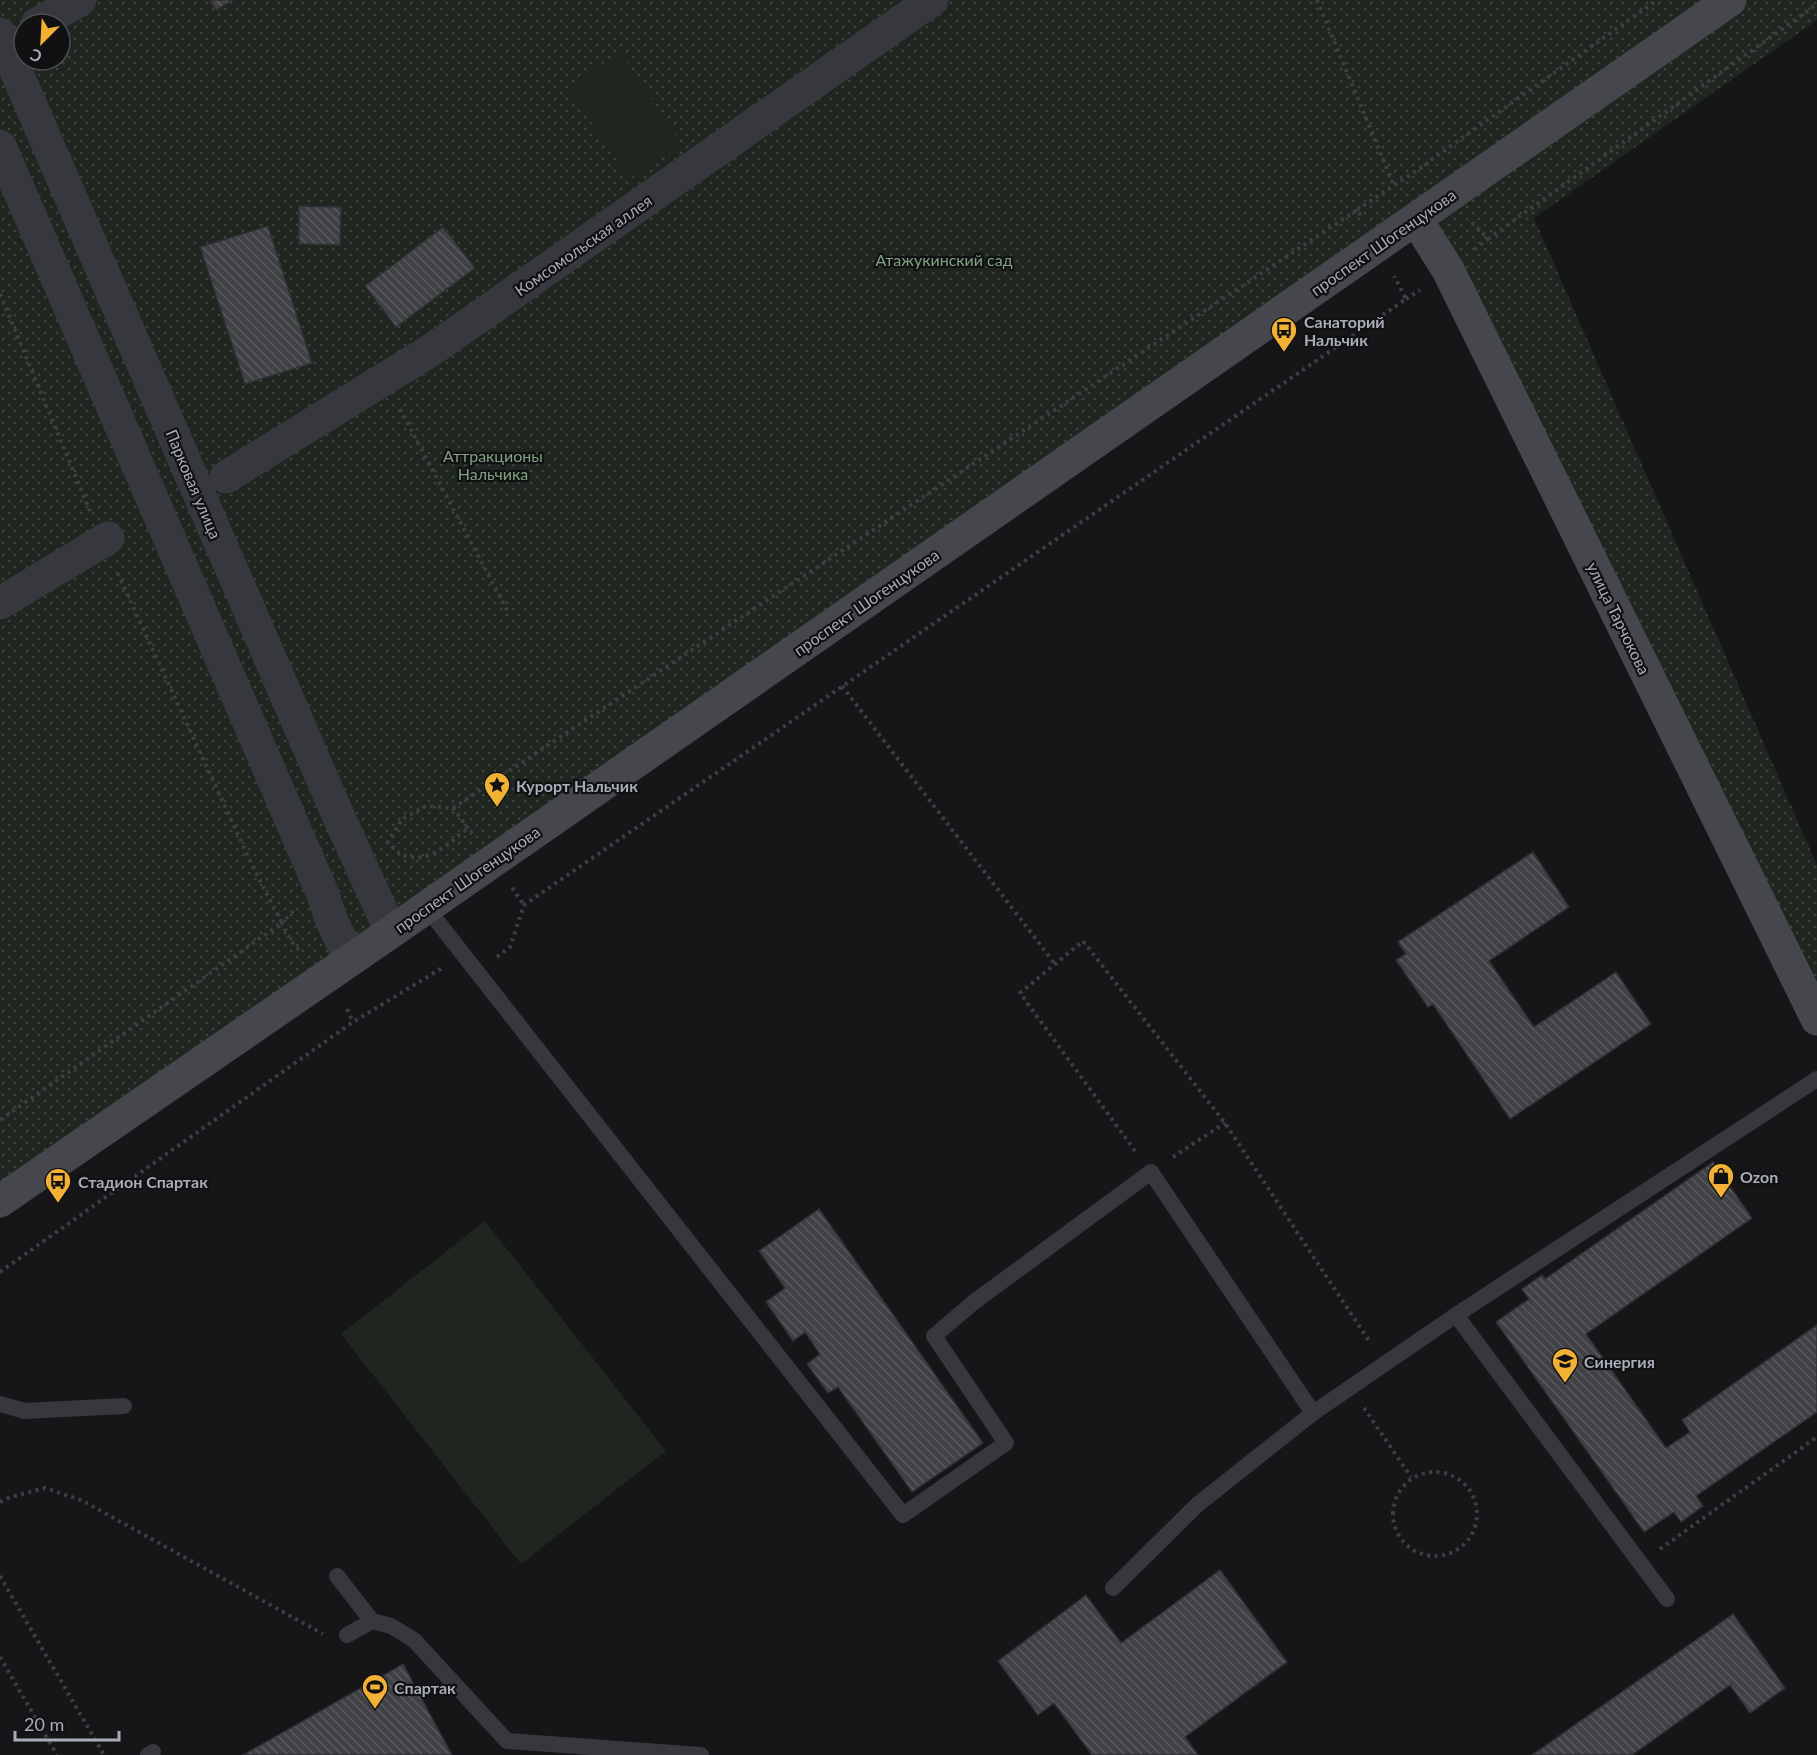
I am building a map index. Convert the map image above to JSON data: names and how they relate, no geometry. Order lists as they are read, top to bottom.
{
  "streets": {
    "street": [
      "проспект Шогенцукова",
      "Комсомольская аллея",
      "Парковая улица",
      "улица Тарчокова"
    ]
  },
  "crossings": [
    ["проспект Шогенцукова", "Парковая улица"],
    ["проспект Шогенцукова", "улица Тарчокова"]
  ],
  "parks": ["Атажукинский сад", "Аттракционы Нальчика"],
  "places": {
    "bus stop": ["Санаторий Нальчик", "Стадион Спартак"],
    "place": ["Курорт Нальчик"],
    "shop": ["Ozon"],
    "school or university": ["Синергия"],
    "sports": ["Спартак"]
  },
  "scale_bar": "20 m",
  "north": "bottom left"
}
